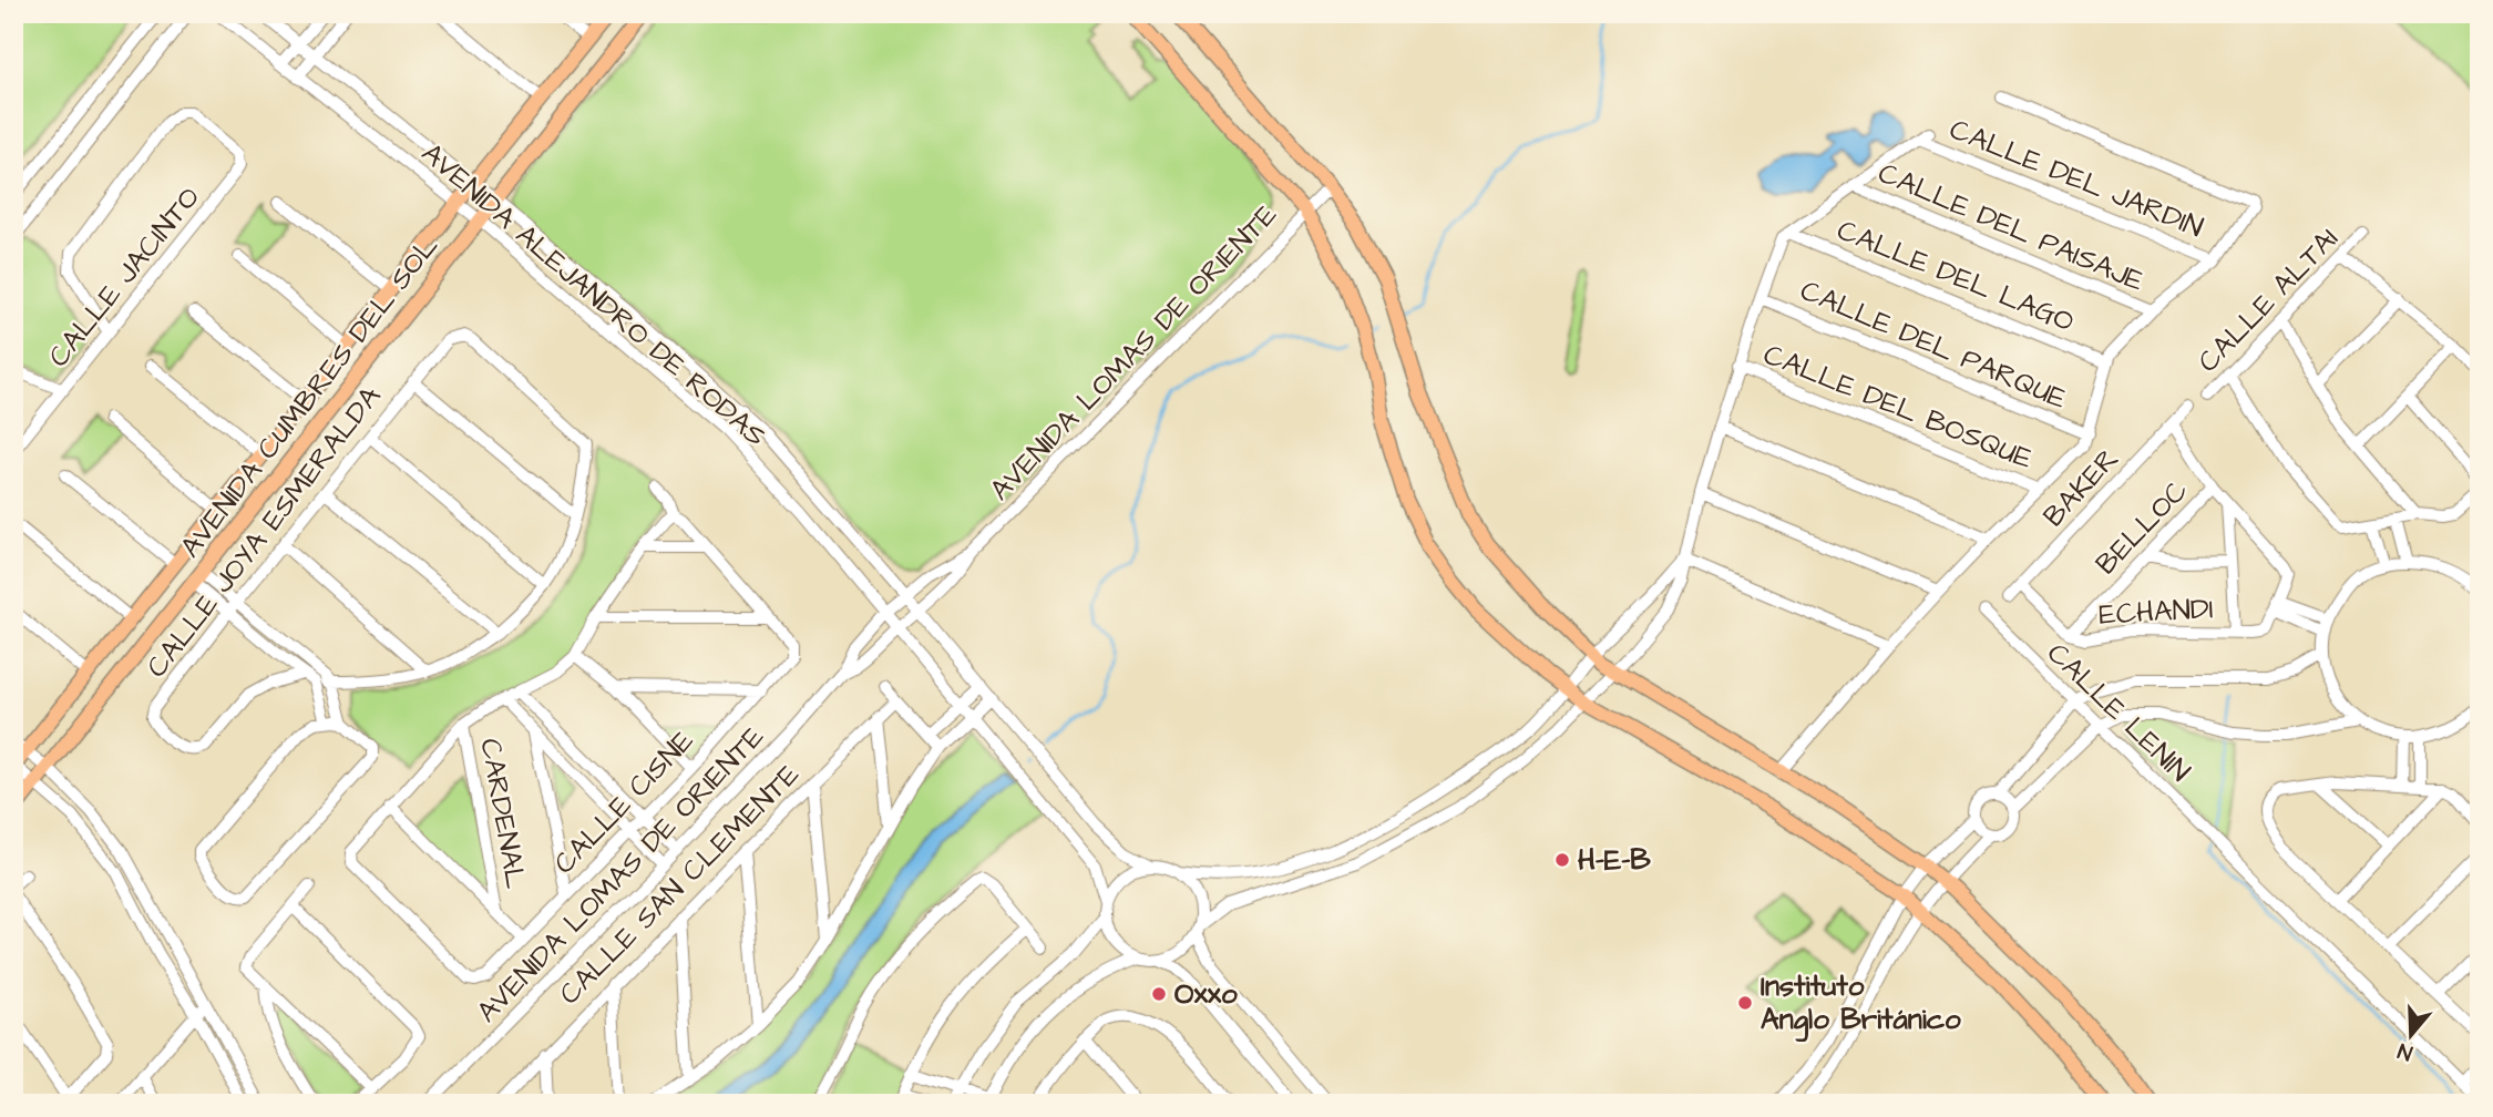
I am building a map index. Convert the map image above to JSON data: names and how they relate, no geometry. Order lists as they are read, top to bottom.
{
  "streets": {
    "main road": ["AVENIDA CUMBRES DEL SOL"],
    "street": [
      "CALLE DEL JARDIN",
      "CALLE DEL PAISAJE",
      "CALLE DEL LAGO",
      "CALLE JACINTO",
      "AVENIDA ALEJANDRO DE RODAS",
      "CALLE ALTAI",
      "CALLE DEL PARQUE",
      "AVENIDA LOMAS DE ORIENTE",
      "CALLE DEL BOSQUE",
      "BAKER",
      "BELLOC",
      "CALLE JOYA ESMERALDA",
      "ECHANDI",
      "CALLE LENIN",
      "CALLE CISNE",
      "CARDENAL",
      "CALLE SAN CLEMENTE"
    ]
  },
  "crossings": [
    ["CALLE DEL JARDIN", "CALLE DEL PAISAJE"],
    ["AVENIDA ALEJANDRO DE RODAS", "AVENIDA LOMAS DE ORIENTE"],
    ["AVENIDA ALEJANDRO DE RODAS", "AVENIDA CUMBRES DEL SOL"],
    ["BAKER", "ECHANDI"],
    ["BELLOC", "ECHANDI"]
  ],
  "places": ["H-E-B", "Oxxo", "Instituto Anglo Británico"],
  "north": "bottom"
}
